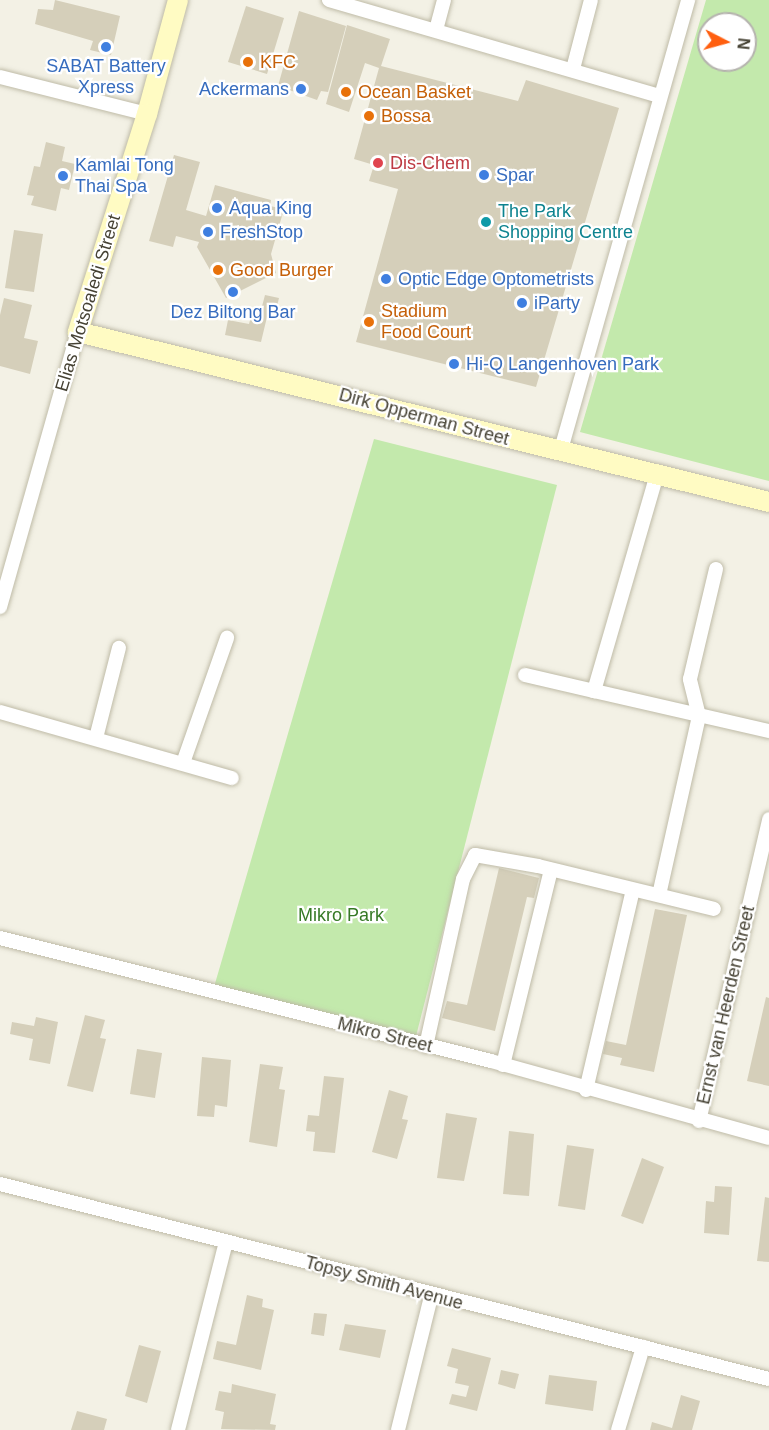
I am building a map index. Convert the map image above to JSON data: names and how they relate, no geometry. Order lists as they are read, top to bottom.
{
  "streets": {
    "street": [
      "Elias Motsoaledi Street",
      "Dirk Opperman Street",
      "Ernst van Heerden Street",
      "Mikro Street",
      "Topsy Smith Avenue"
    ]
  },
  "crossings": [
    ["Elias Motsoaledi Street", "Dirk Opperman Street"],
    ["Ernst van Heerden Street", "Mikro Street"]
  ],
  "parks": ["Mikro Park"],
  "places": [
    "SABAT Battery Xpress",
    "KFC",
    "Ackermans",
    "Ocean Basket",
    "Bossa",
    "Dis-Chem",
    "Spar",
    "Kamlai Tong Thai Spa",
    "Aqua King",
    "The Park Shopping Centre",
    "FreshStop",
    "Good Burger",
    "Optic Edge Optometrists",
    "Dez Biltong Bar",
    "iParty",
    "Stadium Food Court",
    "Hi-Q Langenhoven Park"
  ],
  "north": "right"
}
